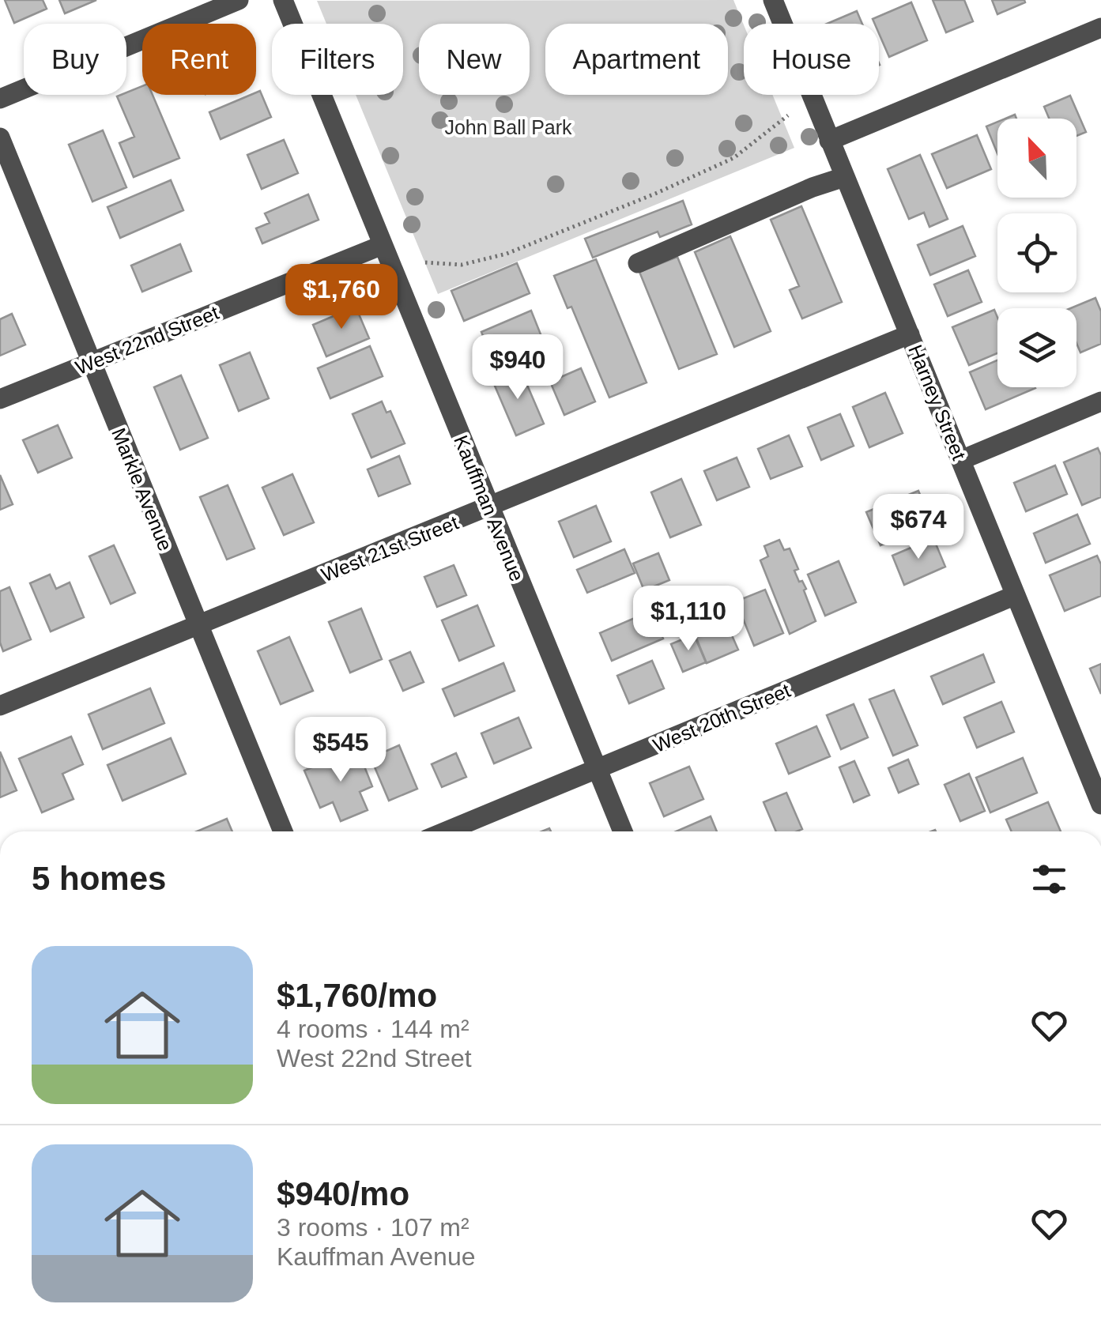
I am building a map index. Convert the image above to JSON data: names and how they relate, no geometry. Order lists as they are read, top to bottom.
{
  "streets": {
    "street": [
      "West 22nd Street",
      "Harney Street",
      "Markle Avenue",
      "Kauffman Avenue",
      "West 21st Street",
      "West 20th Street"
    ]
  },
  "crossings": [
    ["West 22nd Street", "Markle Avenue"],
    ["West 22nd Street", "Kauffman Avenue"],
    ["Harney Street", "West 21st Street"],
    ["Harney Street", "West 20th Street"],
    ["Markle Avenue", "West 21st Street"],
    ["Kauffman Avenue", "West 21st Street"],
    ["Kauffman Avenue", "West 20th Street"]
  ],
  "parks": ["John Ball Park"],
  "north": "top left",
  "page": {
    "chip": [
      "Buy",
      "Rent",
      "Filters",
      "New",
      "Apartment",
      "House"
    ],
    "price": [
      "$1,760",
      "$940",
      "$674",
      "$1,110",
      "$545"
    ],
    "heading": "5 homes",
    "list": [
      {
        "name": "$1,760/mo",
        "note": "4 rooms · 144 m² · West 22nd Street"
      },
      {
        "name": "$940/mo",
        "note": "3 rooms · 107 m² · Kauffman Avenue"
      }
    ]
  }
}
